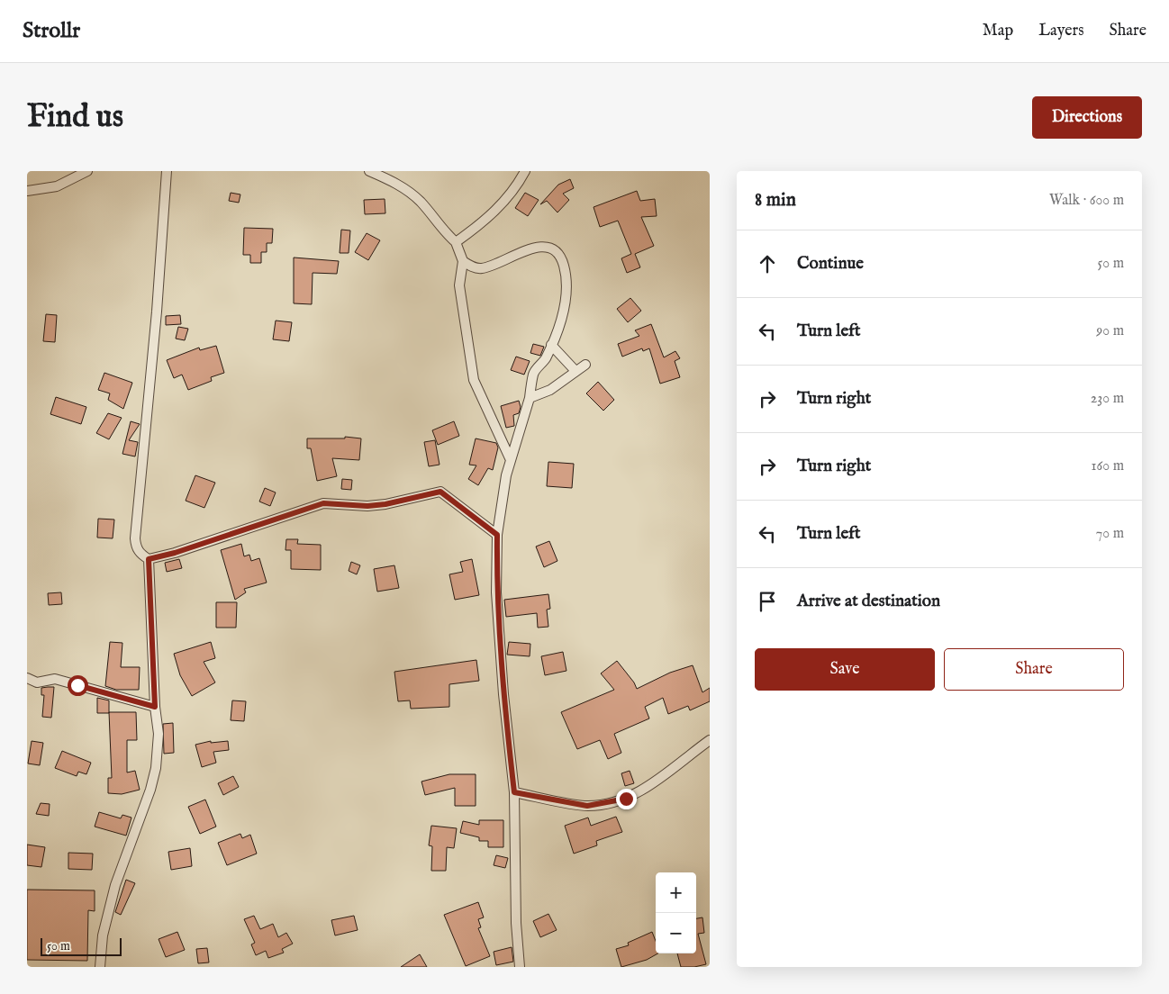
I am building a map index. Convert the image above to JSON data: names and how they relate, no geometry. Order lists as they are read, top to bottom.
{
  "scale_bar": "50 m",
  "page": {
    "header": "Strollr",
    "nav": ["Map", "Layers", "Share"],
    "buttons": [
      "Directions",
      ["Save", "Share"]
    ],
    "title": "Find us",
    "heading": ["8 min", "Walk · 600 m"],
    "list": [
      ["Continue", "50 m"],
      ["Turn left", "90 m"],
      ["Turn right", "230 m"],
      ["Turn right", "160 m"],
      ["Turn left", "70 m"],
      "Arrive at destination"
    ],
    "map_buttons": ["+", "−"],
    "scale": "50 m"
  }
}
